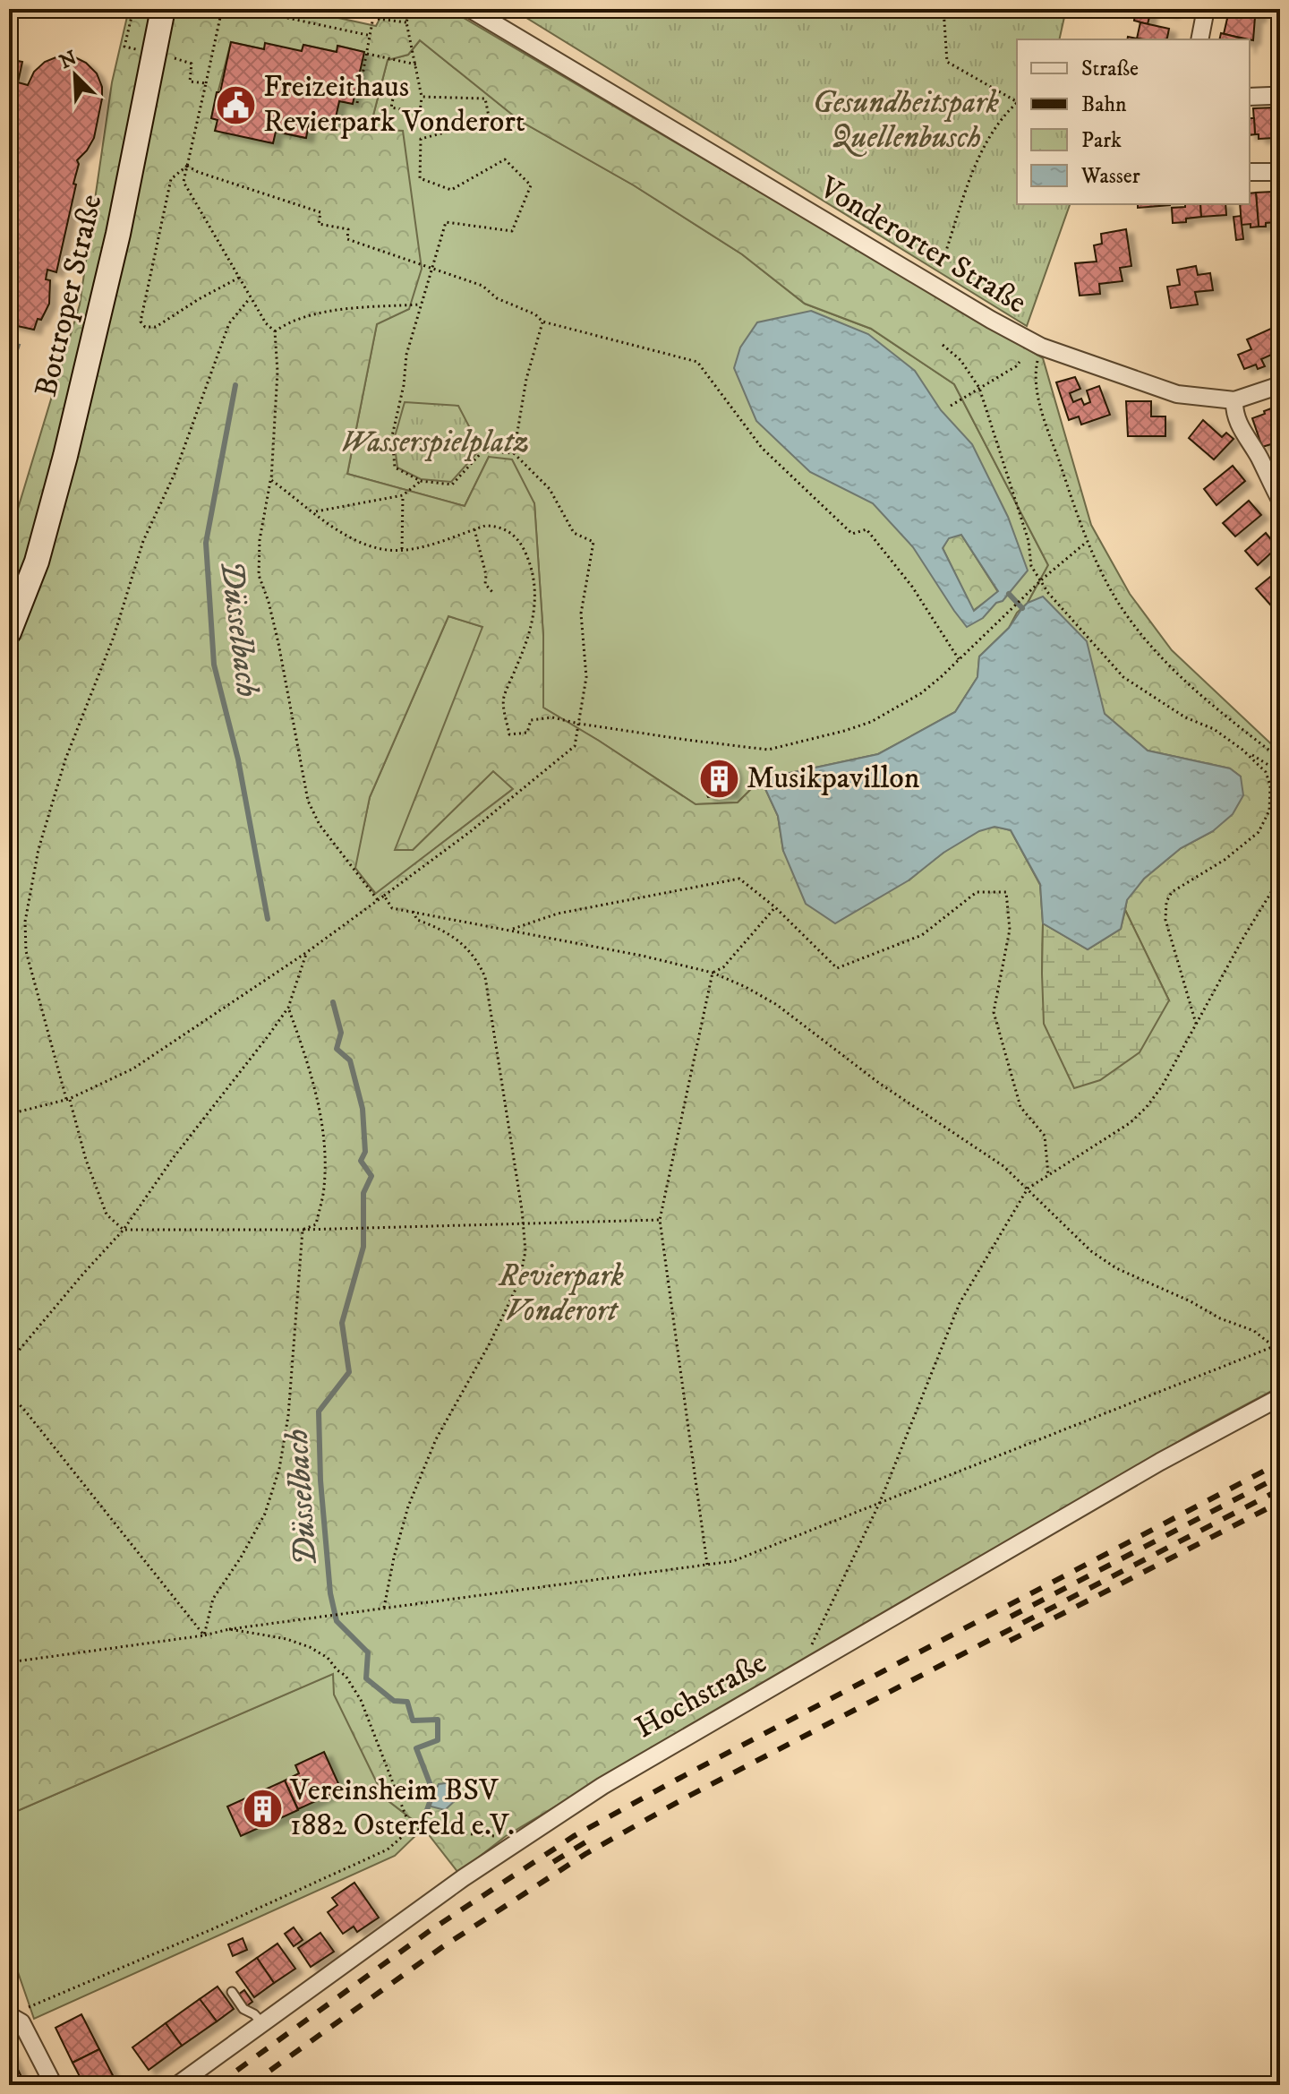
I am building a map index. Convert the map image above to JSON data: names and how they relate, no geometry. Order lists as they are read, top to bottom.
{
  "streets": {
    "main road": ["Bottroper Straße"],
    "street": ["Vonderorter Straße", "Hochstraße"]
  },
  "water": ["Düsselbach"],
  "parks": ["Gesundheitspark Quellenbusch", "Wasserspielplatz", "Revierpark Vonderort"],
  "places": {
    "public building": ["Freizeithaus Revierpark Vonderort"],
    "building": ["Musikpavillon", "Vereinsheim BSV 1882 Osterfeld e.V."]
  },
  "legend": [
    "Straße",
    "Bahn",
    "Park",
    "Wasser"
  ],
  "north": "top left"
}
